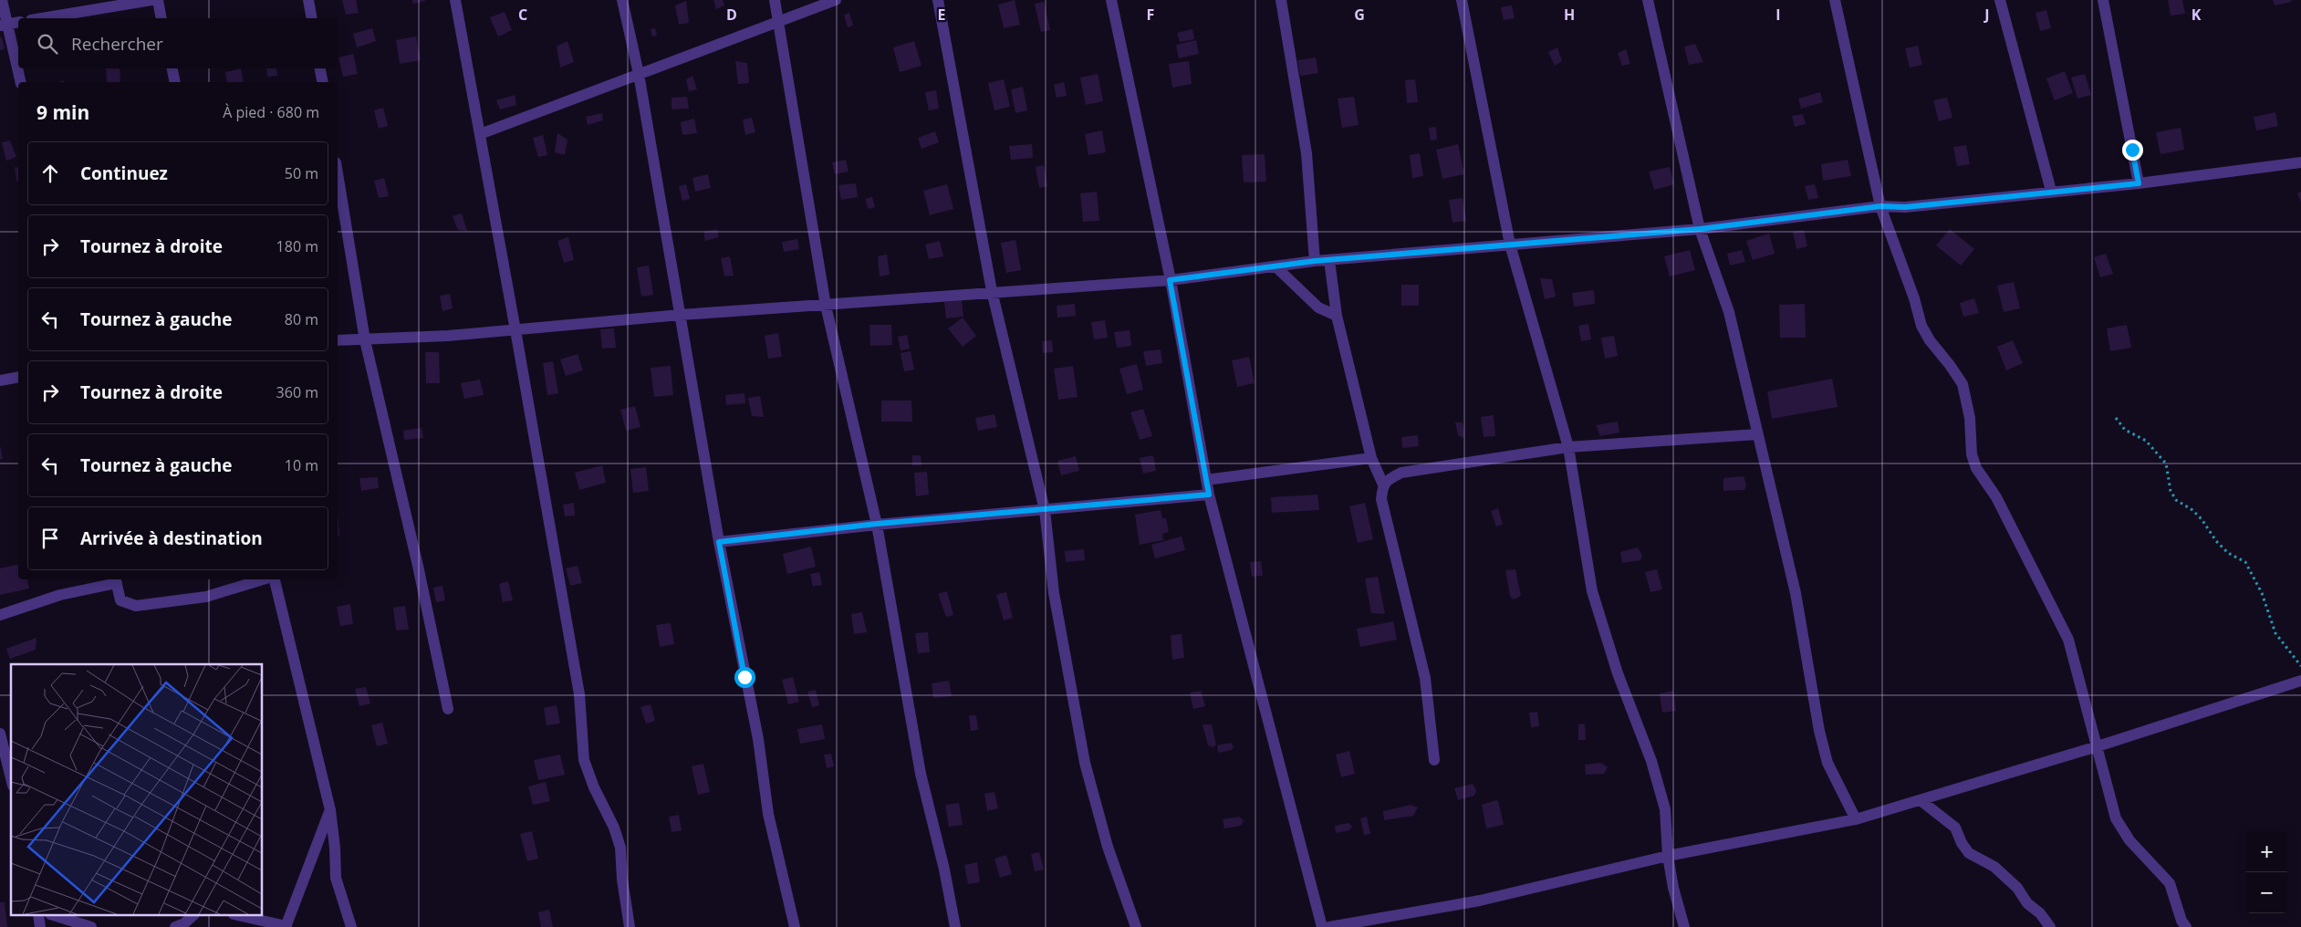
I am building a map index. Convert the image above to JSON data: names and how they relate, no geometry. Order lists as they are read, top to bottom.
{
  "page": {
    "search": "Rechercher",
    "heading": ["9 min", "À pied · 680 m"],
    "list": [
      ["Continuez", "50 m"],
      ["Tournez à droite", "180 m"],
      ["Tournez à gauche", "80 m"],
      ["Tournez à droite", "360 m"],
      ["Tournez à gauche", "10 m"],
      "Arrivée à destination"
    ],
    "map_buttons": ["+", "−"]
  },
  "grid": {
    "columns": [
      "C",
      "D",
      "E",
      "F",
      "G",
      "H",
      "I",
      "J",
      "K"
    ]
  }
}
